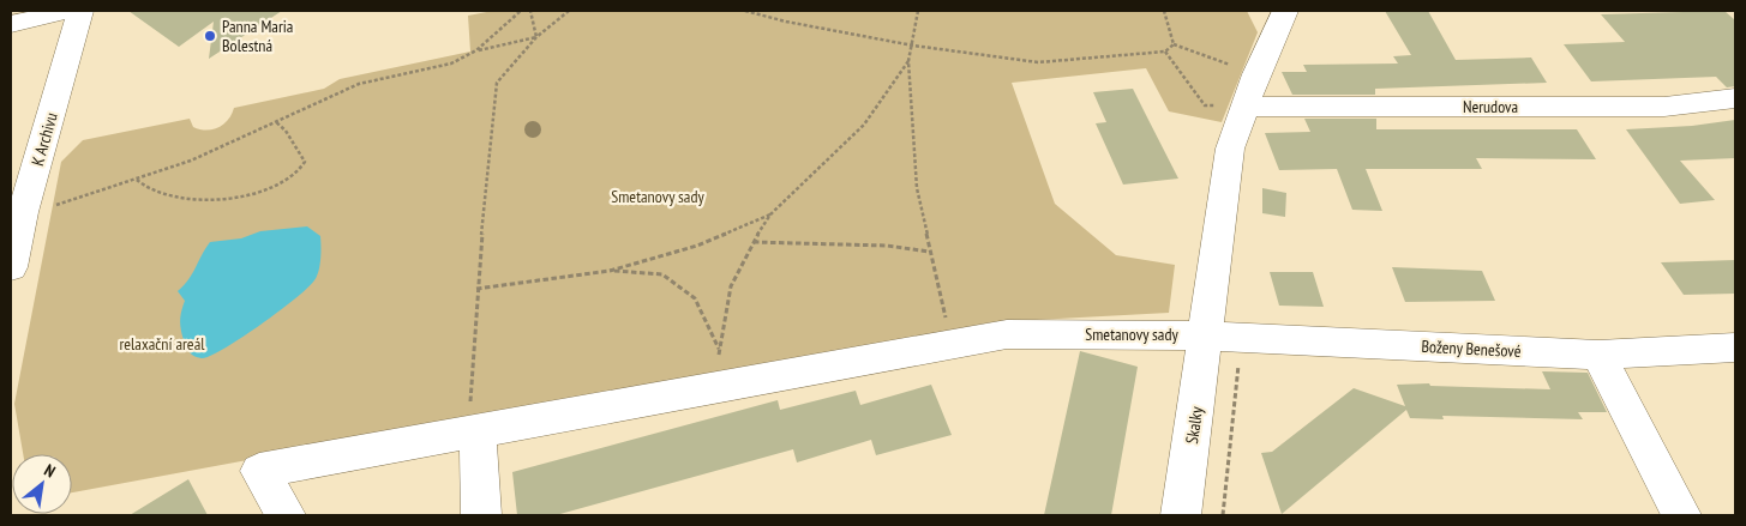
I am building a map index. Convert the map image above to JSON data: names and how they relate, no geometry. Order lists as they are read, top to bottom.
{
  "streets": {
    "street": [
      "Nerudova",
      "K Archivu",
      "Smetanovy sady",
      "Boženy Benešové",
      "Skalky"
    ]
  },
  "crossings": [
    ["Smetanovy sady", "Boženy Benešové"],
    ["Smetanovy sady", "Skalky"],
    ["Boženy Benešové", "Skalky"]
  ],
  "parks": ["Smetanovy sady", "relaxační areál"],
  "places": ["Panna Maria Bolestná"],
  "north": "top right"
}
